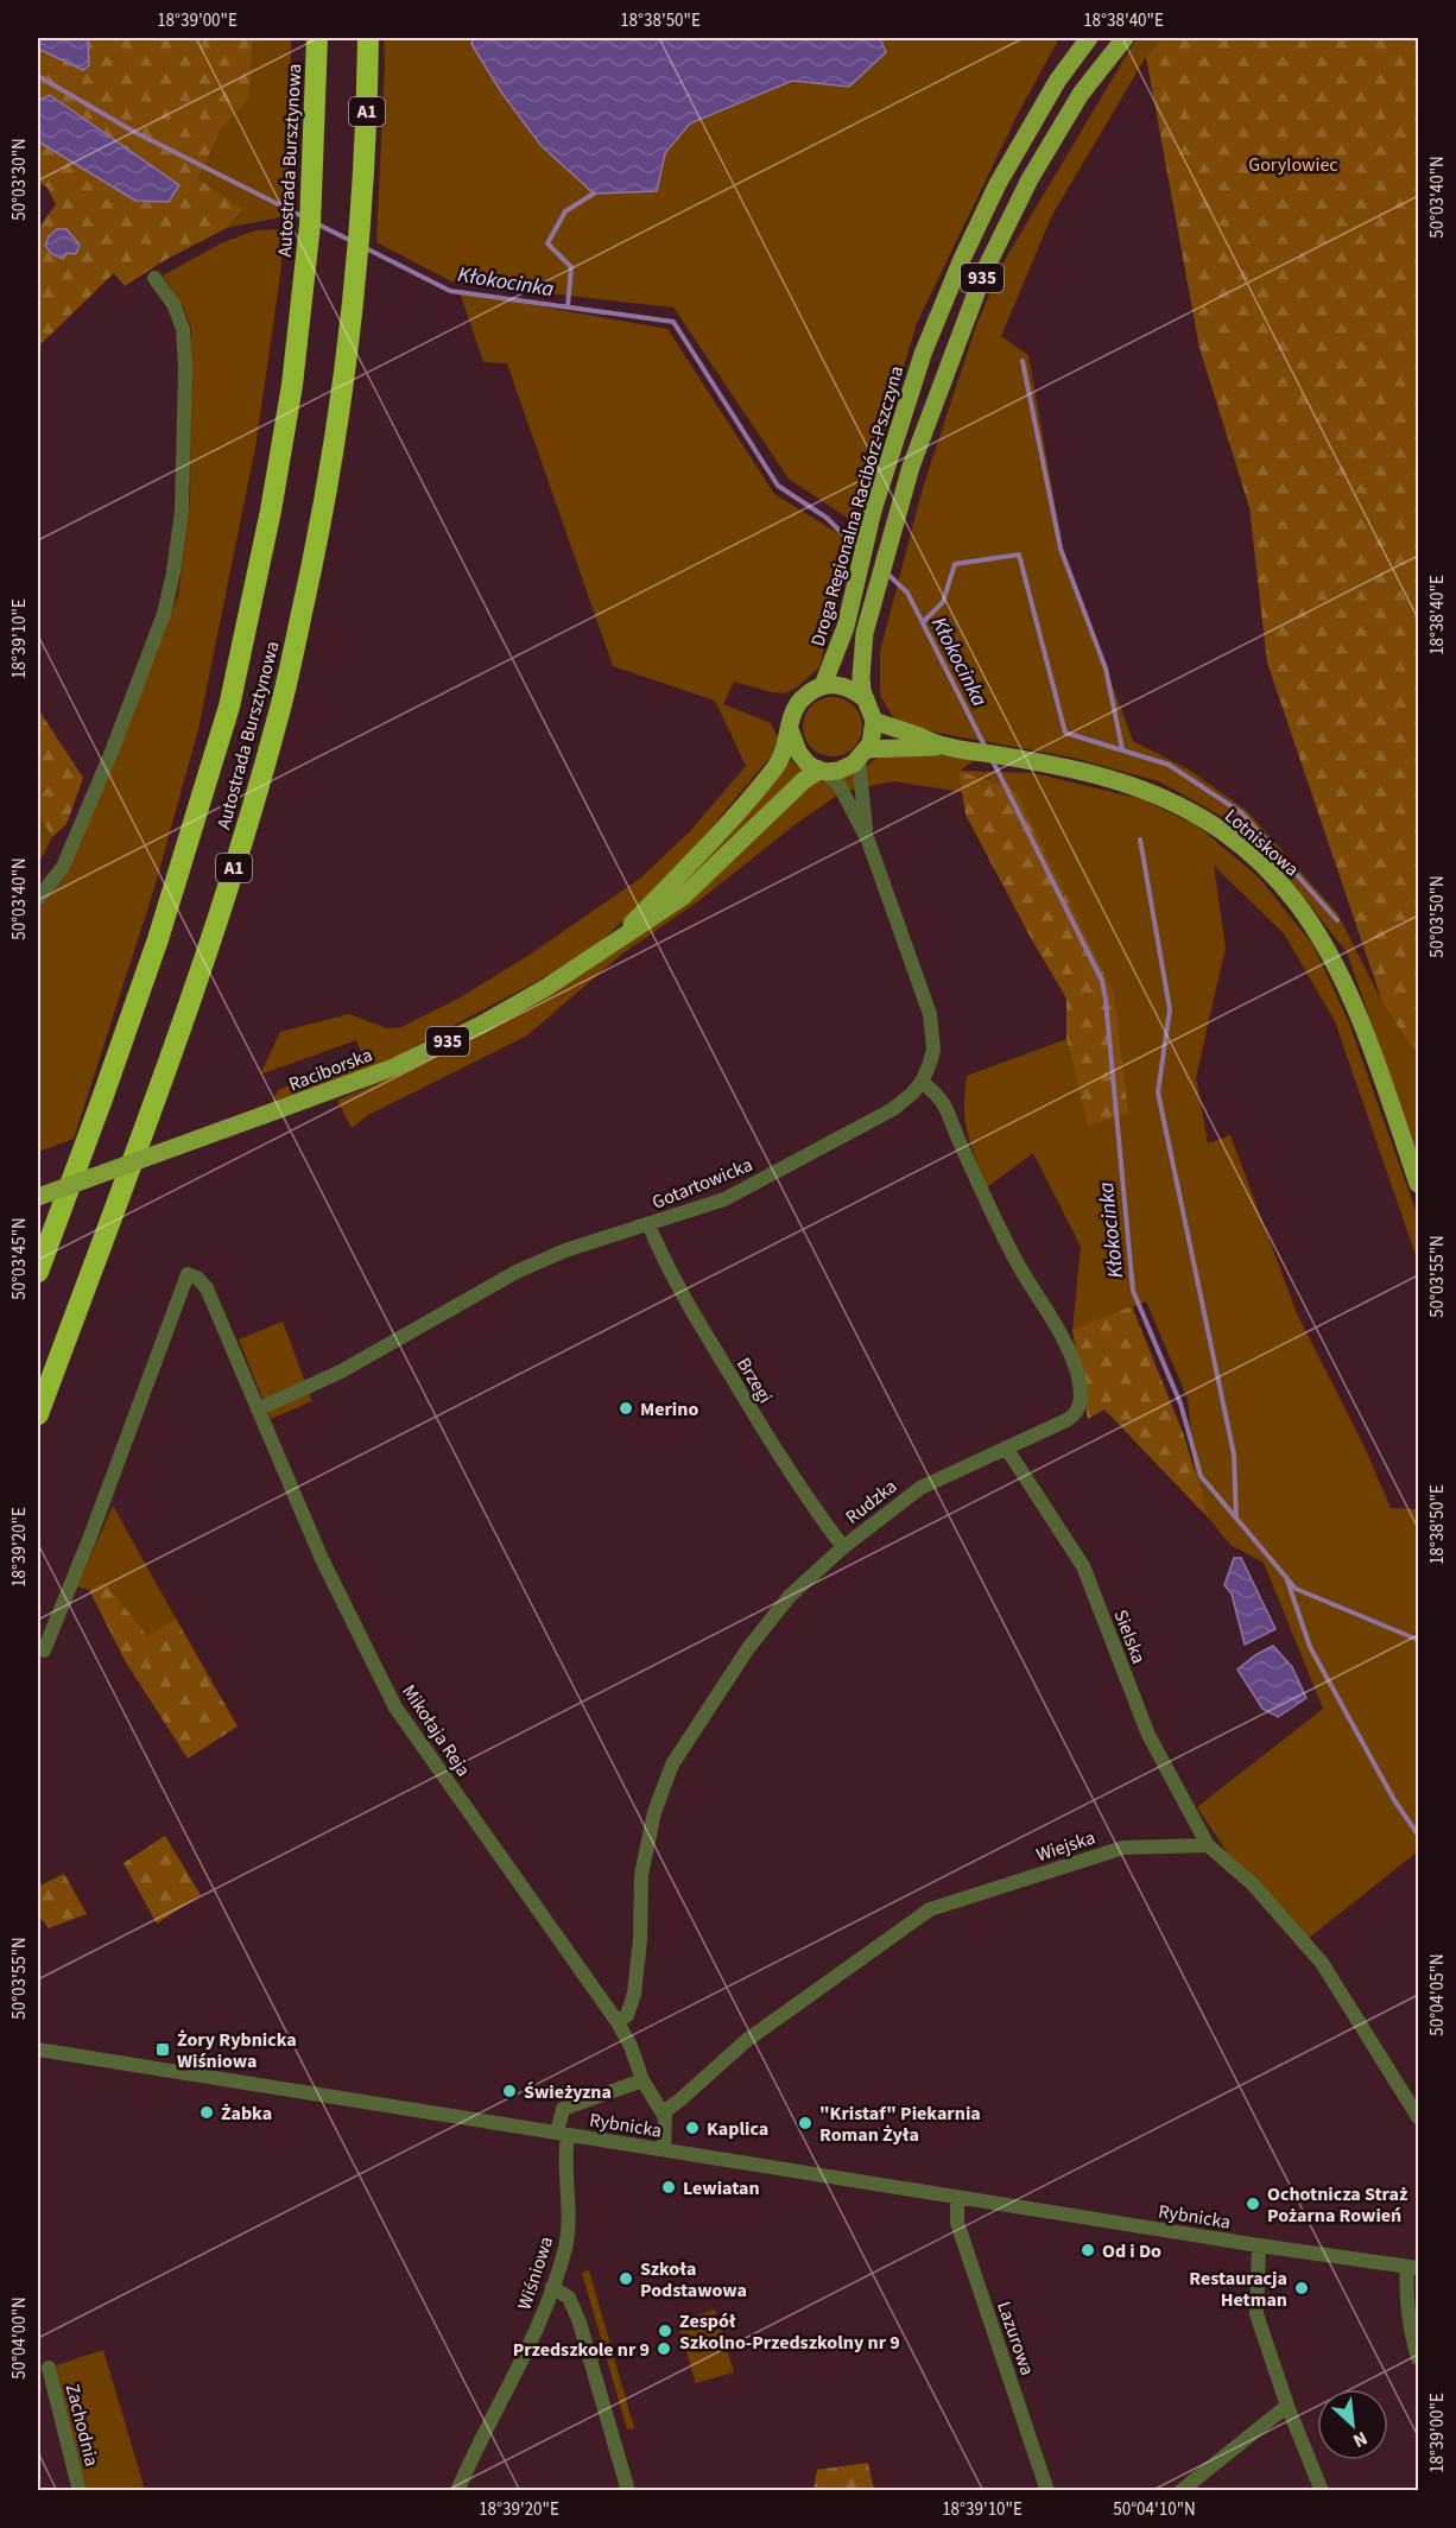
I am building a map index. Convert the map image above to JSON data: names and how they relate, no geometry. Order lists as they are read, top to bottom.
{
  "streets": {
    "highway": ["A1", "Autostrada Bursztynowa"],
    "main road": [
      "935",
      "Droga Regionalna Racibórz-Pszczyna",
      "Lotniskowa",
      "Raciborska"
    ],
    "street": [
      "Gotartowicka",
      "Brzegi",
      "Rudzka",
      "Sielska",
      "Mikołaja Reja",
      "Wiejska",
      "Rybnicka",
      "Wiśniowa",
      "Lazurowa",
      "Zachodnia"
    ]
  },
  "crossings": [
    ["935", "Droga Regionalna Racibórz-Pszczyna"],
    ["935", "Lotniskowa"],
    ["935", "Raciborska"],
    ["935", "Gotartowicka"],
    ["Droga Regionalna Racibórz-Pszczyna", "Lotniskowa"],
    ["Droga Regionalna Racibórz-Pszczyna", "Raciborska"],
    ["Droga Regionalna Racibórz-Pszczyna", "Gotartowicka"],
    ["Lotniskowa", "Raciborska"],
    ["Lotniskowa", "Gotartowicka"],
    ["Raciborska", "Gotartowicka"],
    ["Gotartowicka", "Brzegi"],
    ["Gotartowicka", "Rudzka"],
    ["Gotartowicka", "Mikołaja Reja"],
    ["Brzegi", "Rudzka"],
    ["Rudzka", "Sielska"],
    ["Rudzka", "Mikołaja Reja"],
    ["Sielska", "Wiejska"],
    ["Mikołaja Reja", "Wiejska"],
    ["Mikołaja Reja", "Rybnicka"],
    ["Rybnicka", "Wiśniowa"],
    ["Rybnicka", "Lazurowa"]
  ],
  "water": ["Kłokocinka"],
  "parks": ["Gorylowiec"],
  "places": {
    "other": [
      "Merino",
      "Świeżyzna",
      "Żabka",
      "\"Kristaf\" Piekarnia Roman Żyła",
      "Kaplica",
      "Lewiatan",
      "Ochotnicza Straż Pożarna Rowień",
      "Od i Do",
      "Szkoła Podstawowa",
      "Restauracja Hetman",
      "Zespół Szkolno-Przedszkolny nr 9",
      "Przedszkole nr 9"
    ],
    "transit": ["Żory Rybnicka Wiśniowa"]
  },
  "north": "bottom right",
  "coordinates": [
    "18°39'00\"E",
    "18°38'50\"E",
    "18°38'40\"E",
    "50°03'30\"N",
    "50°03'40\"N",
    "18°39'10\"E",
    "50°03'50\"N",
    "50°03'45\"N",
    "50°03'55\"N",
    "18°39'20\"E",
    "50°04'05\"N",
    "50°04'00\"N",
    "50°04'10\"N"
  ]
}
